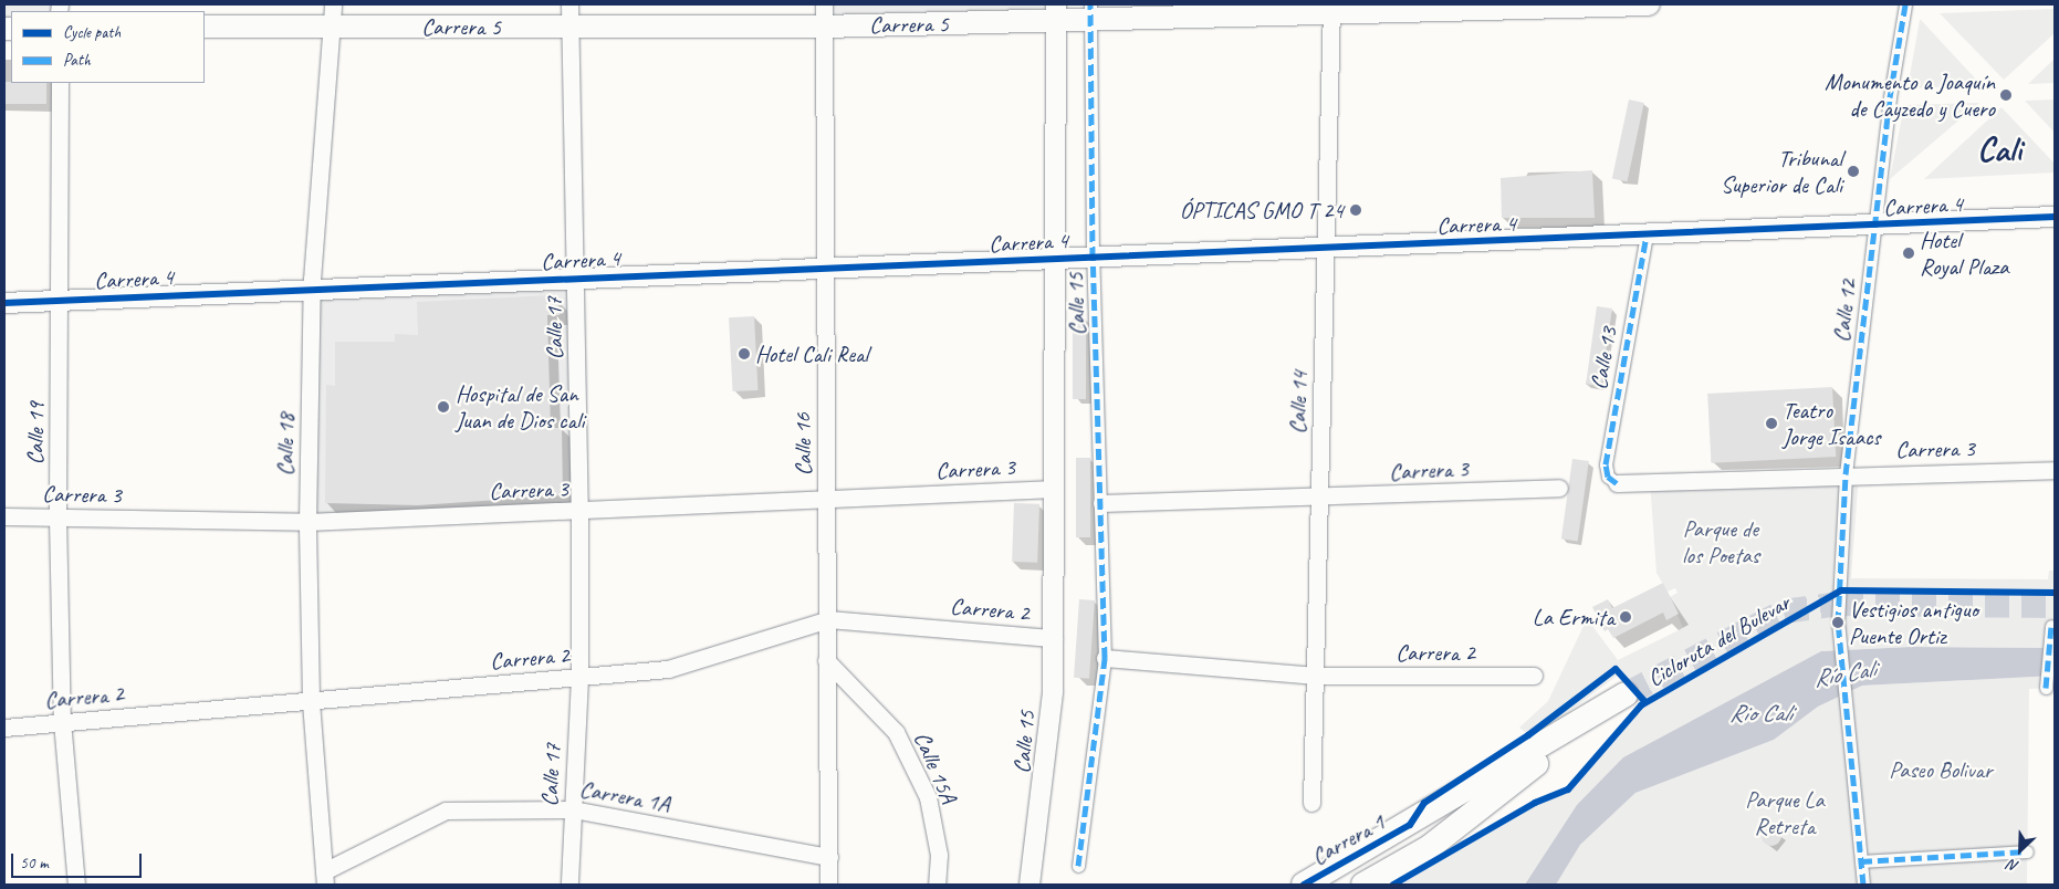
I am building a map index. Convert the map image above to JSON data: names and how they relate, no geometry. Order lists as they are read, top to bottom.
{
  "streets": {
    "main road": ["Carrera 5", "Carrera 1"],
    "street": [
      "Carrera 4",
      "Calle 15",
      "Calle 12",
      "Calle 17",
      "Calle 13",
      "Calle 14",
      "Calle 19",
      "Calle 18",
      "Calle 16",
      "Carrera 3",
      "Carrera 2",
      "Calle 15A",
      "Carrera 1A"
    ],
    "cycle path": ["Cicloruta del Bulevar"]
  },
  "crossings": [
    ["Carrera 5", "Calle 15"],
    ["Carrera 5", "Calle 17"],
    ["Carrera 5", "Calle 14"],
    ["Carrera 5", "Calle 18"],
    ["Carrera 5", "Calle 16"],
    ["Carrera 4", "Calle 15"],
    ["Carrera 4", "Calle 12"],
    ["Carrera 4", "Calle 17"],
    ["Carrera 4", "Calle 13"],
    ["Carrera 4", "Calle 14"],
    ["Carrera 4", "Calle 19"],
    ["Carrera 4", "Calle 18"],
    ["Carrera 4", "Calle 16"],
    ["Calle 15", "Carrera 3"],
    ["Calle 15", "Carrera 2"],
    ["Calle 12", "Carrera 3"],
    ["Calle 17", "Carrera 3"],
    ["Calle 17", "Carrera 2"],
    ["Calle 17", "Carrera 1A"],
    ["Calle 13", "Carrera 3"],
    ["Calle 14", "Carrera 3"],
    ["Calle 14", "Carrera 2"],
    ["Calle 19", "Carrera 3"],
    ["Calle 19", "Carrera 2"],
    ["Calle 18", "Carrera 3"],
    ["Calle 18", "Carrera 2"],
    ["Calle 18", "Carrera 1A"],
    ["Calle 16", "Carrera 3"],
    ["Calle 16", "Carrera 2"],
    ["Calle 16", "Calle 15A"],
    ["Calle 16", "Carrera 1A"]
  ],
  "districts": ["Cali"],
  "water": ["Río Cali", "Rio Cali"],
  "parks": ["Parque de los Poetas", "Paseo Bolivar", "Parque La Retreta"],
  "places": [
    "Monumento a Joaquín de Cayzedo y Cuero",
    "Tribunal Superior de Cali",
    "ÓPTICAS GMO T 24",
    "Hotel Royal Plaza",
    "Hotel Cali Real",
    "Hospital de San Juan de Dios cali",
    "Teatro Jorge Isaacs",
    "La Ermita",
    "Vestigios antiguo Puente Ortiz"
  ],
  "legend": ["Cycle path", "Path"],
  "scale_bar": "50 m",
  "north": "bottom left"
}
